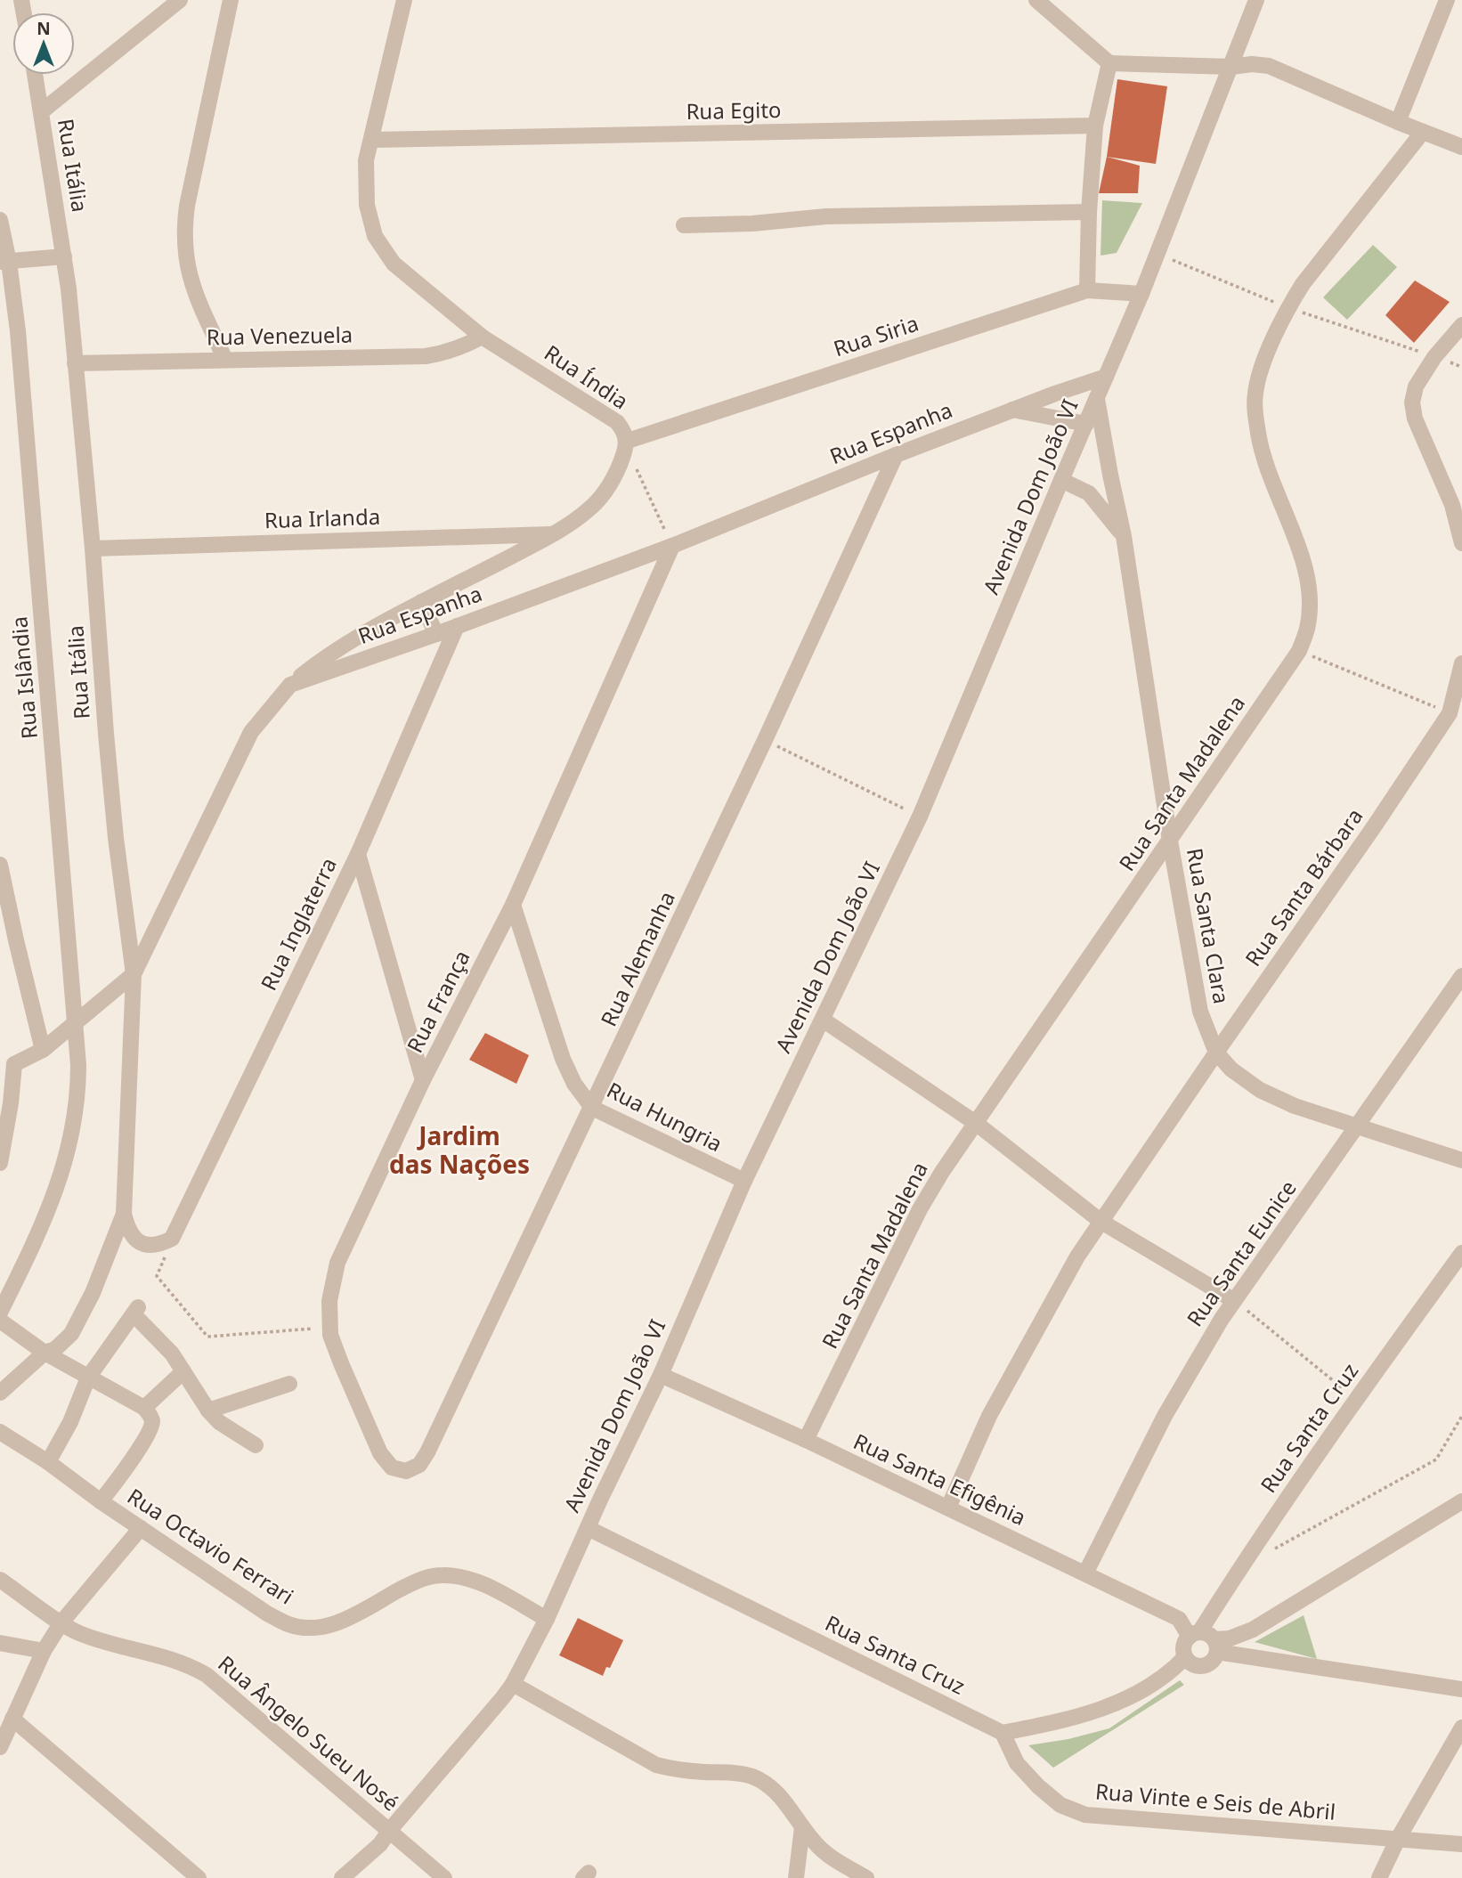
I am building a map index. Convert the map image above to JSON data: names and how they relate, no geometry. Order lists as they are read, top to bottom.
{
  "streets": {
    "street": [
      "Rua Egito",
      "Rua Itália",
      "Rua Venezuela",
      "Rua Siria",
      "Rua Índia",
      "Rua Espanha",
      "Avenida Dom João VI",
      "Rua Irlanda",
      "Rua Islândia",
      "Rua Santa Madalena",
      "Rua Santa Bárbara",
      "Rua Inglaterra",
      "Rua Santa Clara",
      "Rua Alemanha",
      "Rua França",
      "Rua Hungria",
      "Rua Santa Eunice",
      "Rua Santa Cruz",
      "Rua Santa Efigênia",
      "Rua Octavio Ferrari",
      "Rua Ângelo Sueu Nosé",
      "Rua Vinte e Seis de Abril"
    ]
  },
  "crossings": [
    ["Rua Egito", "Rua Índia"],
    ["Rua Itália", "Rua Venezuela"],
    ["Rua Itália", "Rua Irlanda"],
    ["Rua Itália", "Rua Inglaterra"],
    ["Rua Venezuela", "Rua Índia"],
    ["Rua Siria", "Rua Índia"],
    ["Rua Siria", "Avenida Dom João VI"],
    ["Rua Espanha", "Avenida Dom João VI"],
    ["Rua Espanha", "Rua Inglaterra"],
    ["Rua Espanha", "Rua Alemanha"],
    ["Rua Espanha", "Rua França"],
    ["Avenida Dom João VI", "Rua Santa Clara"],
    ["Avenida Dom João VI", "Rua Hungria"],
    ["Avenida Dom João VI", "Rua Santa Cruz"],
    ["Avenida Dom João VI", "Rua Santa Efigênia"],
    ["Avenida Dom João VI", "Rua Octavio Ferrari"],
    ["Avenida Dom João VI", "Rua Ângelo Sueu Nosé"],
    ["Rua Santa Madalena", "Rua Santa Clara"],
    ["Rua Santa Madalena", "Rua Santa Efigênia"],
    ["Rua Santa Bárbara", "Rua Santa Clara"],
    ["Rua Santa Bárbara", "Rua Santa Efigênia"],
    ["Rua Santa Clara", "Rua Santa Eunice"],
    ["Rua Alemanha", "Rua França"],
    ["Rua Alemanha", "Rua Hungria"],
    ["Rua França", "Rua Hungria"],
    ["Rua Santa Eunice", "Rua Santa Efigênia"],
    ["Rua Santa Cruz", "Rua Santa Efigênia"],
    ["Rua Santa Cruz", "Rua Vinte e Seis de Abril"]
  ],
  "districts": ["Jardim das Nações"],
  "north": "top"
}
